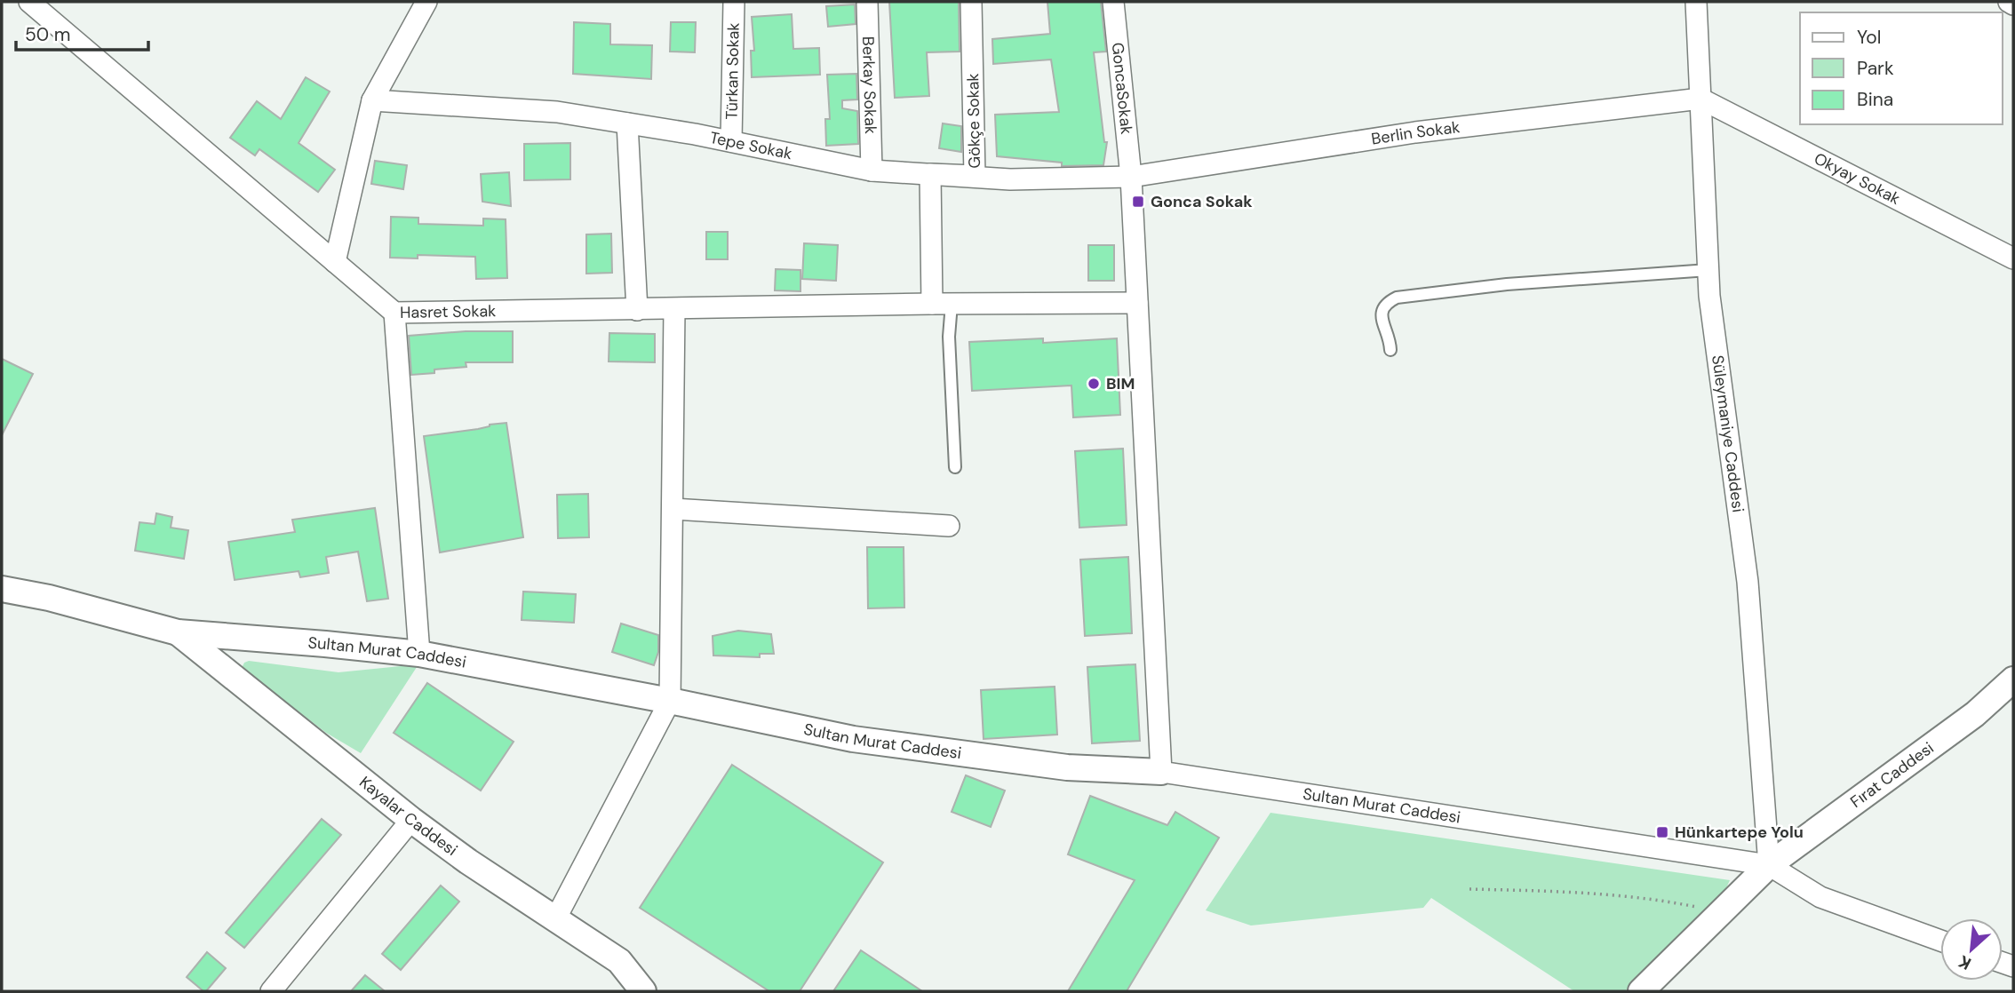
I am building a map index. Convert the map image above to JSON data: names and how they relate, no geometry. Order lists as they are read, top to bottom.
{
  "streets": {
    "street": [
      "Türkan Sokak",
      "Berkay Sokak",
      "GoncaSokak",
      "Gökçe Sokak",
      "Berlin Sokak",
      "Tepe Sokak",
      "Okyay Sokak",
      "Hasret Sokak",
      "Süleymaniye Caddesi",
      "Sultan Murat Caddesi",
      "Fırat Caddesi",
      "Kayalar Caddesi"
    ]
  },
  "crossings": [
    ["Türkan Sokak", "Tepe Sokak"],
    ["Berkay Sokak", "Tepe Sokak"],
    ["GoncaSokak", "Berlin Sokak"],
    ["GoncaSokak", "Tepe Sokak"],
    ["Gökçe Sokak", "Tepe Sokak"],
    ["Gökçe Sokak", "Hasret Sokak"],
    ["Berlin Sokak", "Tepe Sokak"],
    ["Berlin Sokak", "Okyay Sokak"],
    ["Berlin Sokak", "Süleymaniye Caddesi"],
    ["Okyay Sokak", "Süleymaniye Caddesi"],
    ["Süleymaniye Caddesi", "Sultan Murat Caddesi"],
    ["Süleymaniye Caddesi", "Fırat Caddesi"],
    ["Sultan Murat Caddesi", "Fırat Caddesi"],
    ["Sultan Murat Caddesi", "Kayalar Caddesi"]
  ],
  "places": {
    "transit": ["Gonca Sokak", "Hünkartepe Yolu"],
    "other": ["BIM"]
  },
  "legend": ["Yol", "Park", "Bina"],
  "scale_bar": "50 m",
  "north": "bottom left"
}
